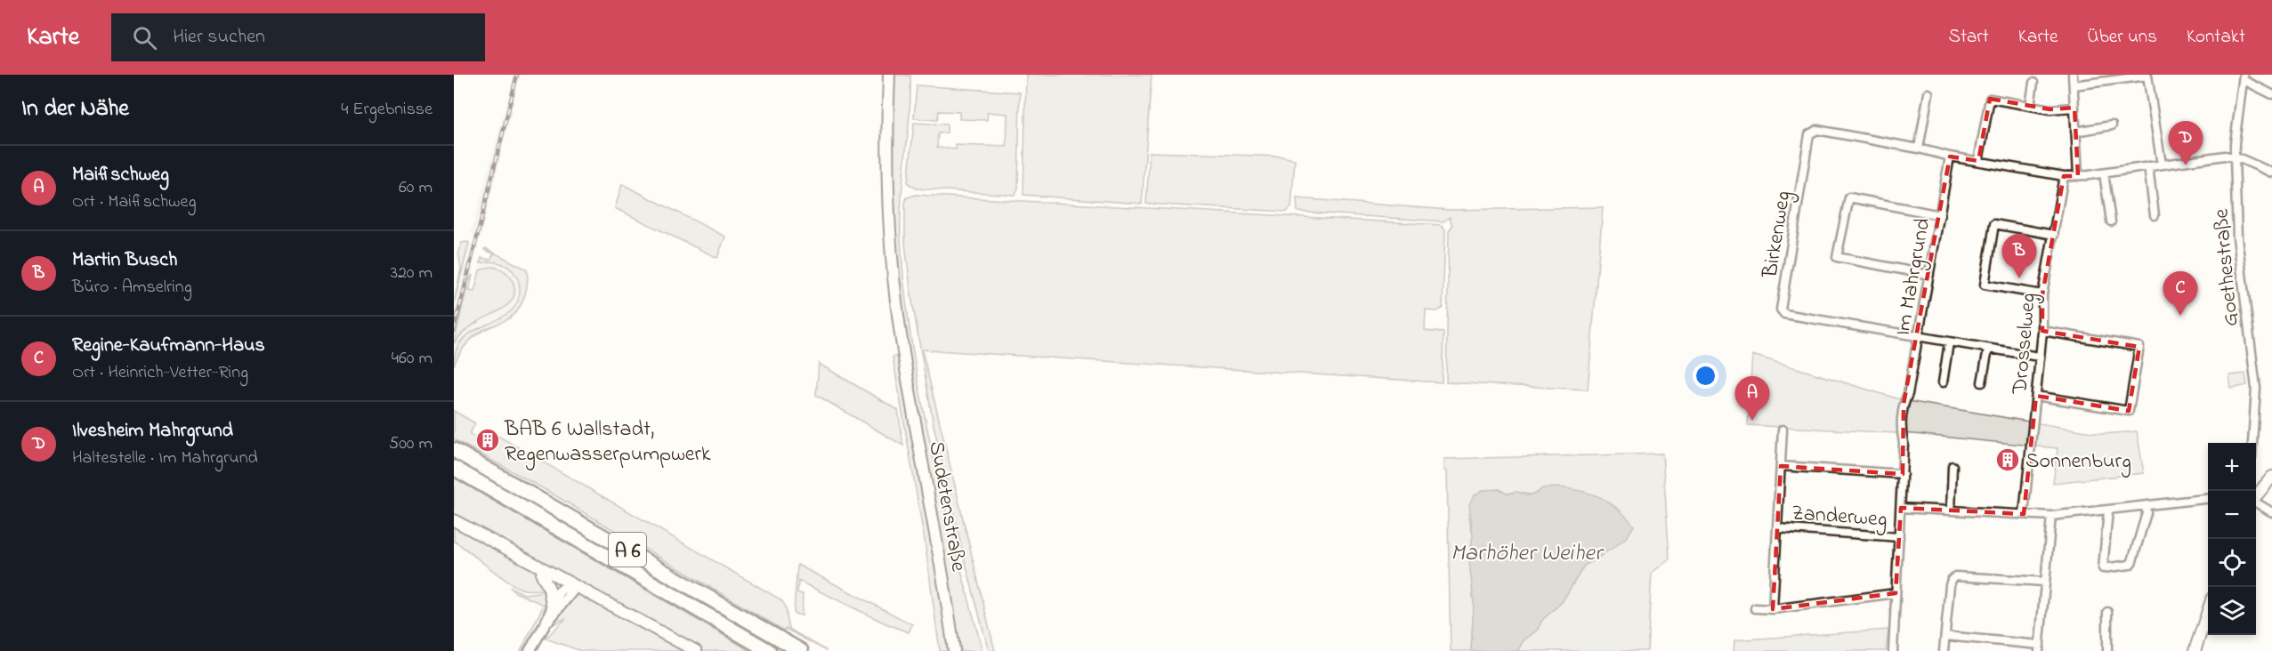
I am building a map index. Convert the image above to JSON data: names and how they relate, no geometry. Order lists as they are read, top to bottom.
{
  "streets": {
    "highway": ["A 6"],
    "main road": ["Sudetenstraße"],
    "street": [
      "Birkenweg",
      "Goethestraße",
      "Im Mahrgrund",
      "Drosselweg",
      "Zanderweg"
    ]
  },
  "crossings": [
    ["Birkenweg", "Im Mahrgrund"],
    ["Im Mahrgrund", "Zanderweg"]
  ],
  "water": ["Marhöher Weiher"],
  "places": {
    "building": ["BAB 6 Wallstadt, Regenwasserpumpwerk", "Sonnenburg"]
  },
  "page": {
    "header": "Karte",
    "search": "Hier suchen",
    "nav": [
      "Start",
      "Karte",
      "Über uns",
      "Kontakt"
    ],
    "heading": ["In der Nähe", "4 Ergebnisse"],
    "pins": [
      "D",
      "B",
      "C",
      "A"
    ],
    "list": [
      {
        "mark": "A",
        "name": "Maifischweg",
        "note": "Ort · Maifischweg",
        "value": "60 m"
      },
      {
        "mark": "B",
        "name": "Martin Busch",
        "note": "Büro · Amselring",
        "value": "320 m"
      },
      {
        "mark": "C",
        "name": "Regine-Kaufmann-Haus",
        "note": "Ort · Heinrich-Vetter-Ring",
        "value": "460 m"
      },
      {
        "mark": "D",
        "name": "Ilvesheim Mahrgrund",
        "note": "Haltestelle · Im Mahrgrund",
        "value": "500 m"
      }
    ],
    "map_buttons": ["+", "−"]
  }
}
